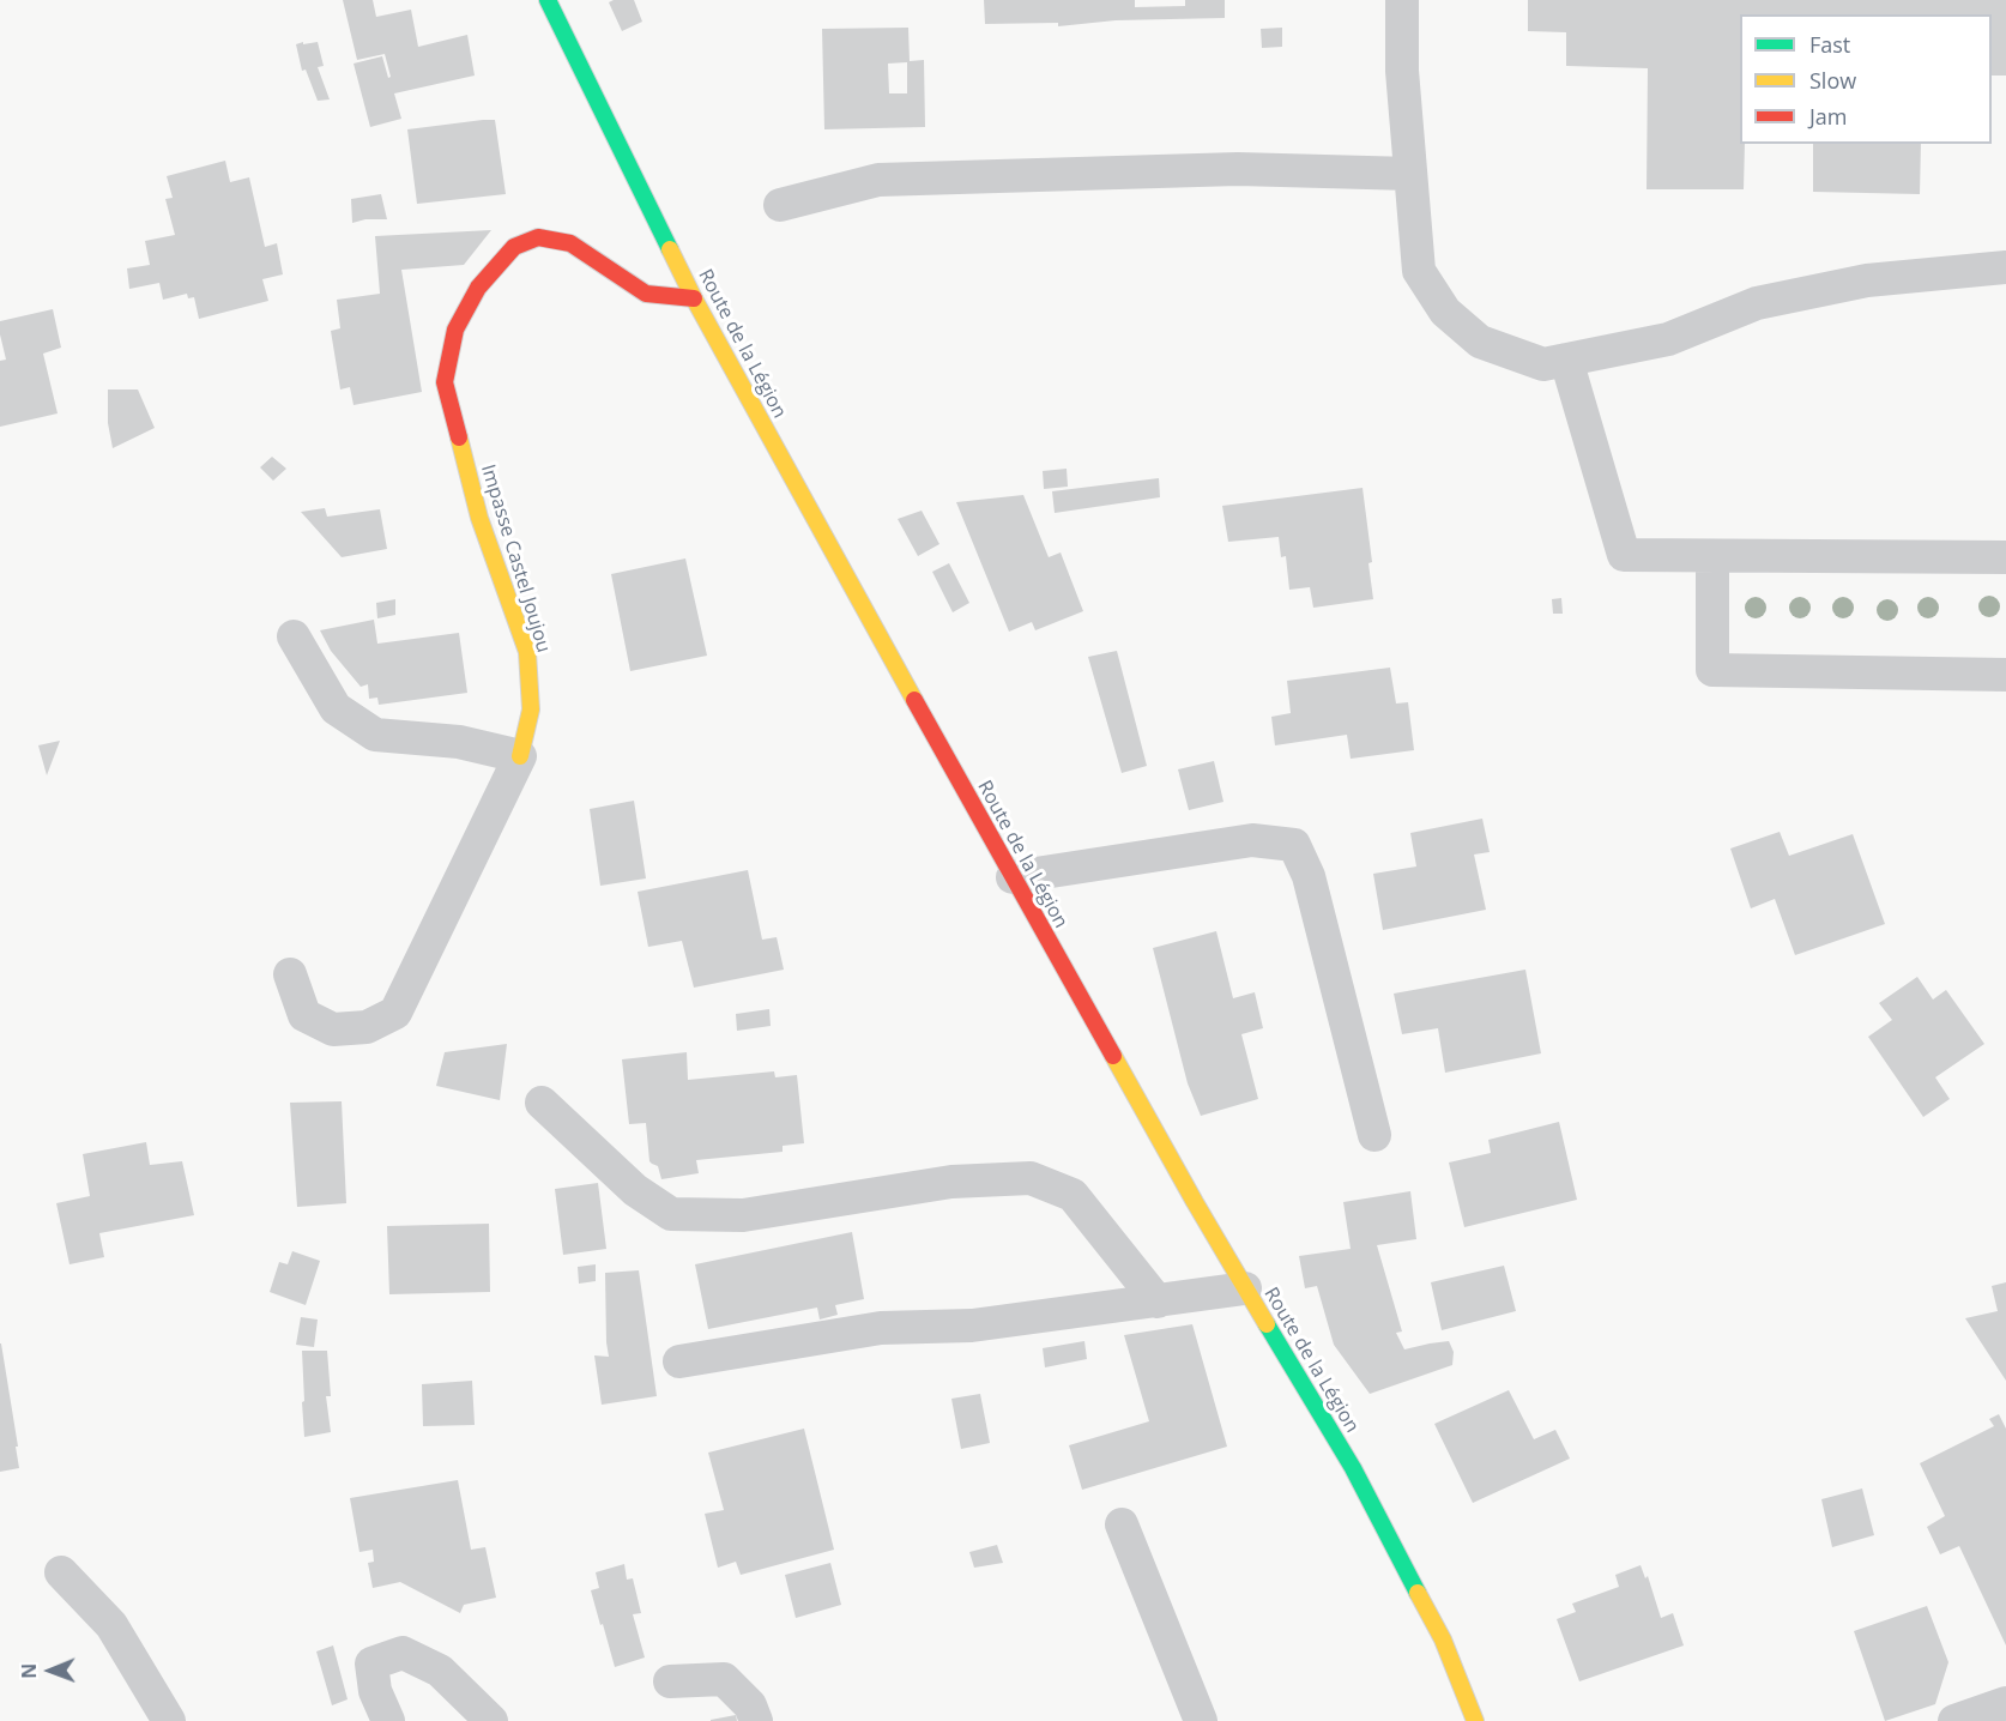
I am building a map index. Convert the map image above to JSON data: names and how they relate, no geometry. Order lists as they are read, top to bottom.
{
  "streets": {
    "main road": ["Route de la Légion", "Impasse Castel Joujou"]
  },
  "crossings": [
    ["Route de la Légion", "Impasse Castel Joujou"]
  ],
  "legend": ["Fast", "Slow", "Jam"],
  "north": "left"
}
